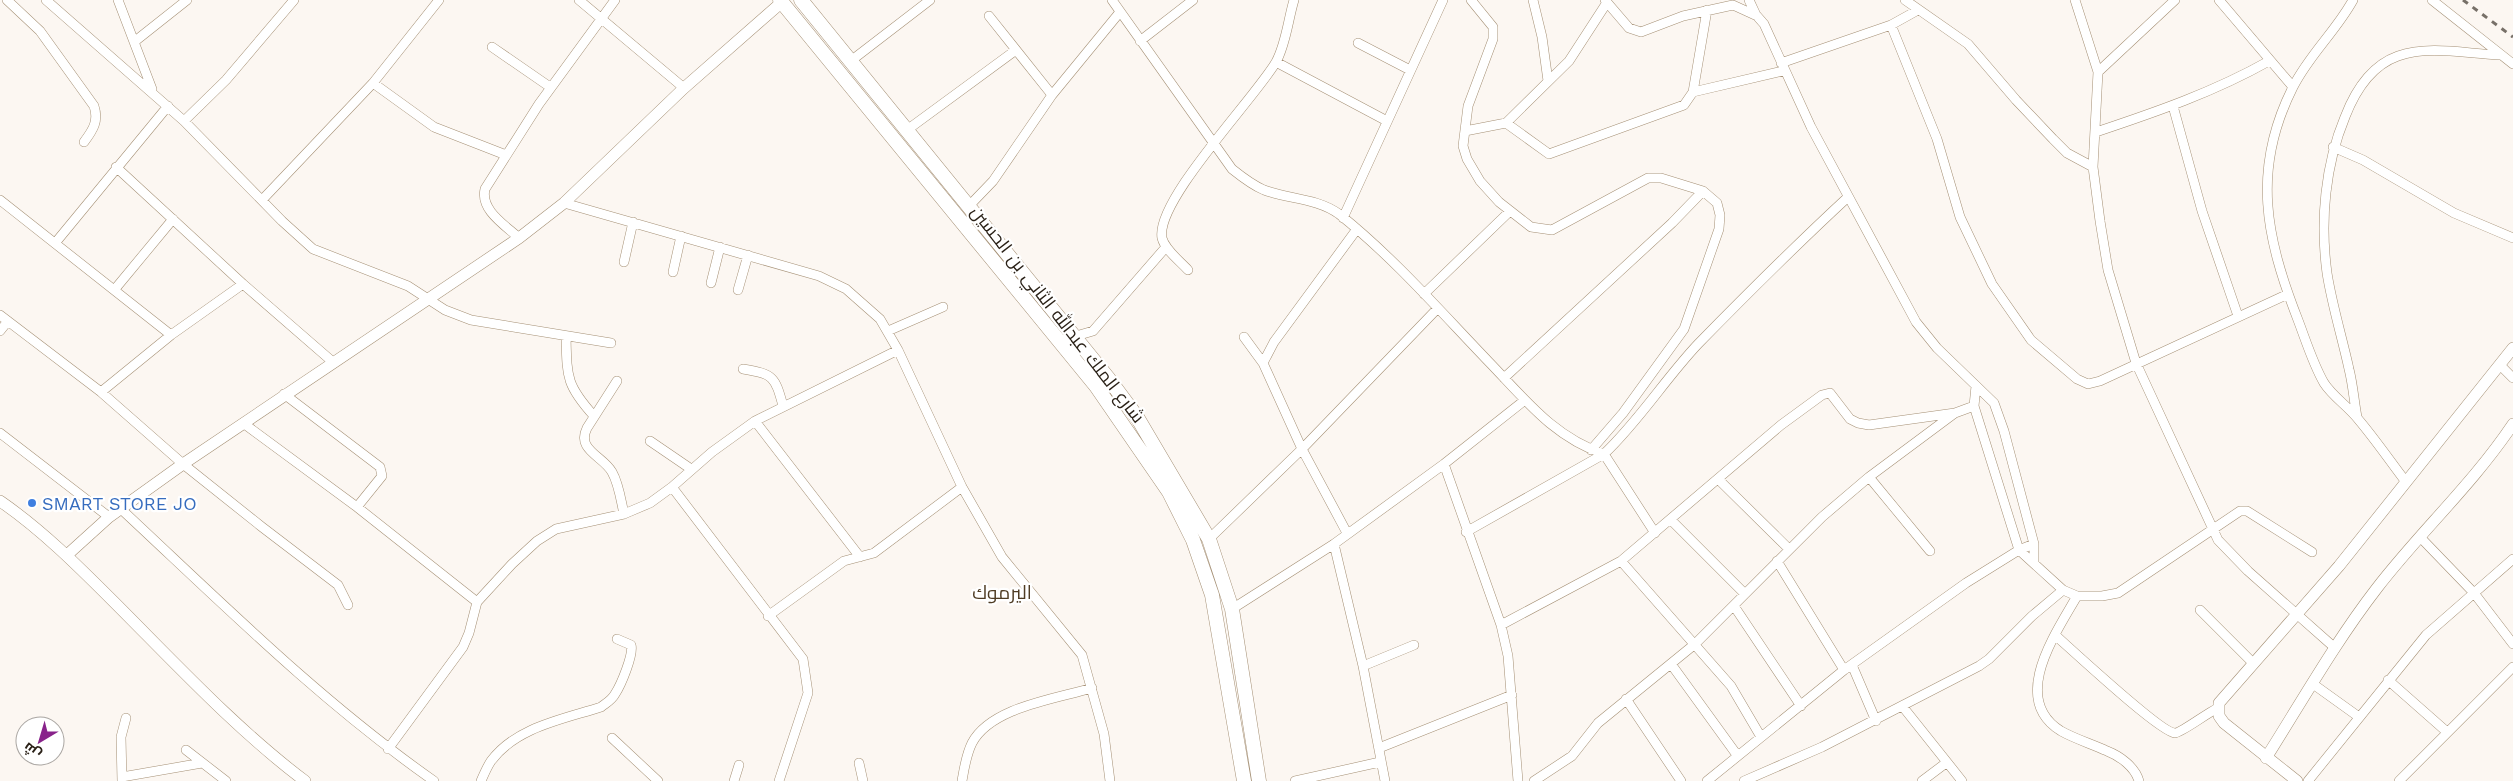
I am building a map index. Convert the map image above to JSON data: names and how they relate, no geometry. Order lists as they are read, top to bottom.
{
  "streets": {
    "main road": ["شارع الملك عبدالله الثاني بن الحسين"]
  },
  "districts": ["اليرموك"],
  "places": ["SMART STORE JO"],
  "north": "bottom left"
}
